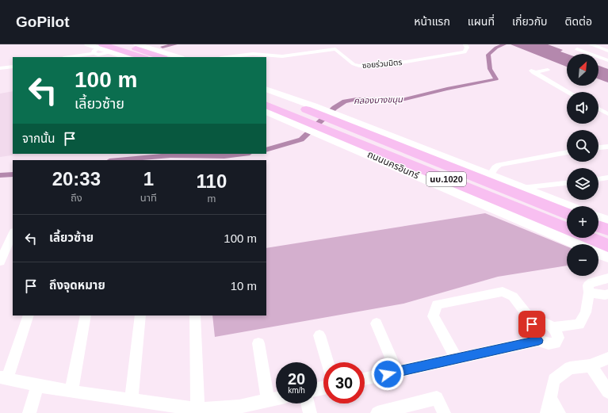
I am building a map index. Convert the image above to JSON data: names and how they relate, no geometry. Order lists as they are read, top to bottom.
{
  "streets": {
    "main road": ["ถนนนครอินทร์", "นบ.1020"],
    "street": ["ซอยร่วมมิตร"]
  },
  "water": ["คลองบางขนุน"],
  "north": "top right",
  "page": {
    "header": "GoPilot",
    "nav": [
      "หน้าแรก",
      "แผนที่",
      "เกี่ยวกับ",
      "ติดต่อ"
    ],
    "map_buttons": ["+", "−"],
    "turn": ["100 m", "เลี้ยวซ้าย"],
    "then": "จากนั้น",
    "eta": [
      "20:33",
      "ถึง",
      "1",
      "นาที",
      "110",
      "m"
    ],
    "list": [
      {
        "name": "เลี้ยวซ้าย",
        "value": "100 m"
      },
      {
        "name": "ถึงจุดหมาย",
        "value": "10 m"
      }
    ],
    "speed": "20 km/h",
    "limit": "30"
  }
}
